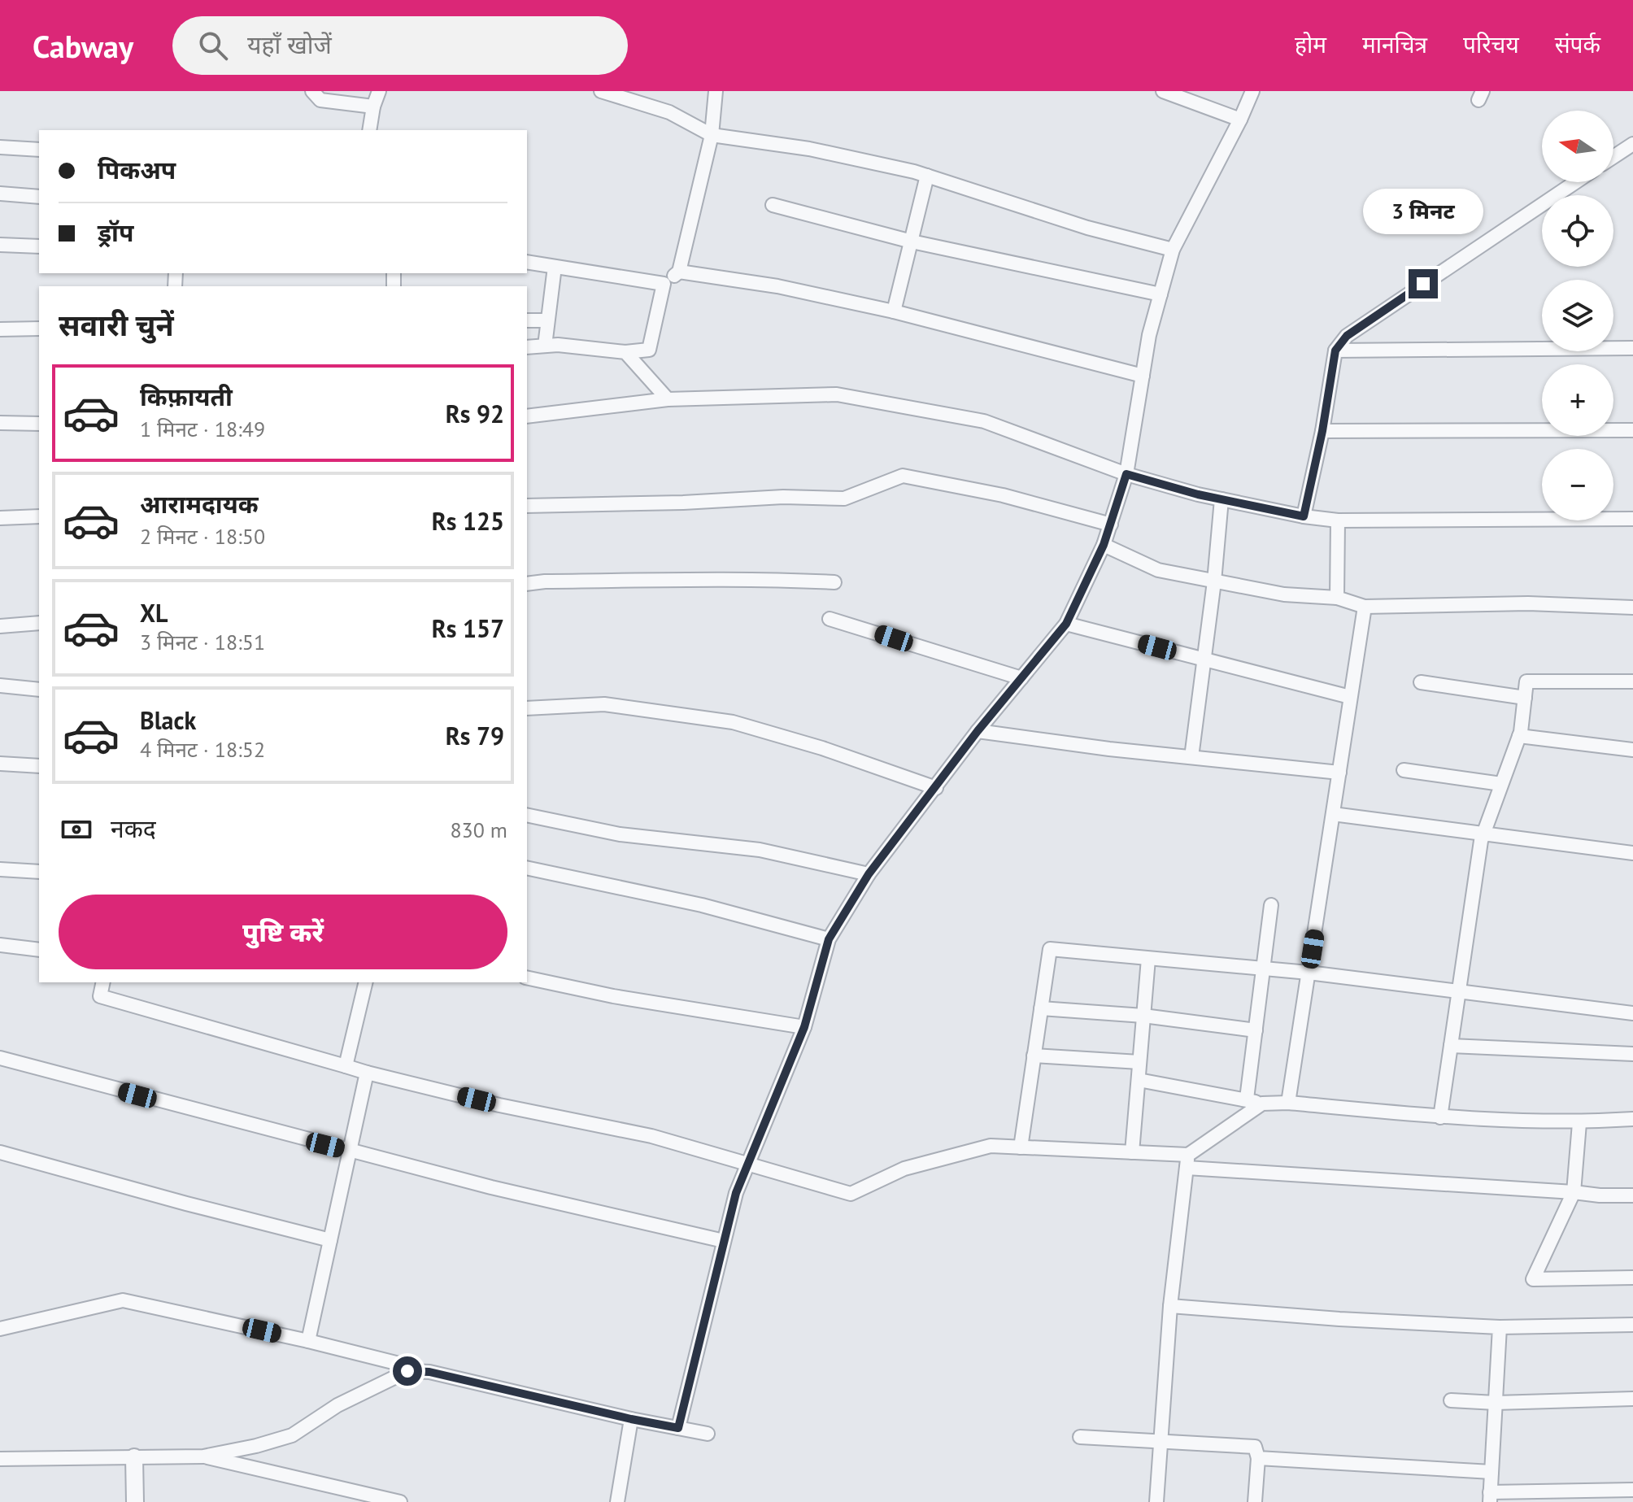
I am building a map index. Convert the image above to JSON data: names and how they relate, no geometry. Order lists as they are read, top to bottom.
{
  "north": "left",
  "page": {
    "header": "Cabway",
    "search": "यहाँ खोजें",
    "nav": [
      "होम",
      "मानचित्र",
      "परिचय",
      "संपर्क"
    ],
    "map_buttons": ["+", "−"],
    "banner": ["पिकअप", "ड्रॉप"],
    "bubble": "3 मिनट",
    "heading": "सवारी चुनें",
    "list": [
      {
        "name": "किफ़ायती",
        "note": "1 मिनट · 18:49",
        "value": "Rs 92"
      },
      {
        "name": "आरामदायक",
        "note": "2 मिनट · 18:50",
        "value": "Rs 125"
      },
      {
        "name": "XL",
        "note": "3 मिनट · 18:51",
        "value": "Rs 157"
      },
      {
        "name": "Black",
        "note": "4 मिनट · 18:52",
        "value": "Rs 79"
      }
    ],
    "pay": ["नकद", "830 m"],
    "buttons": "पुष्टि करें"
  }
}
